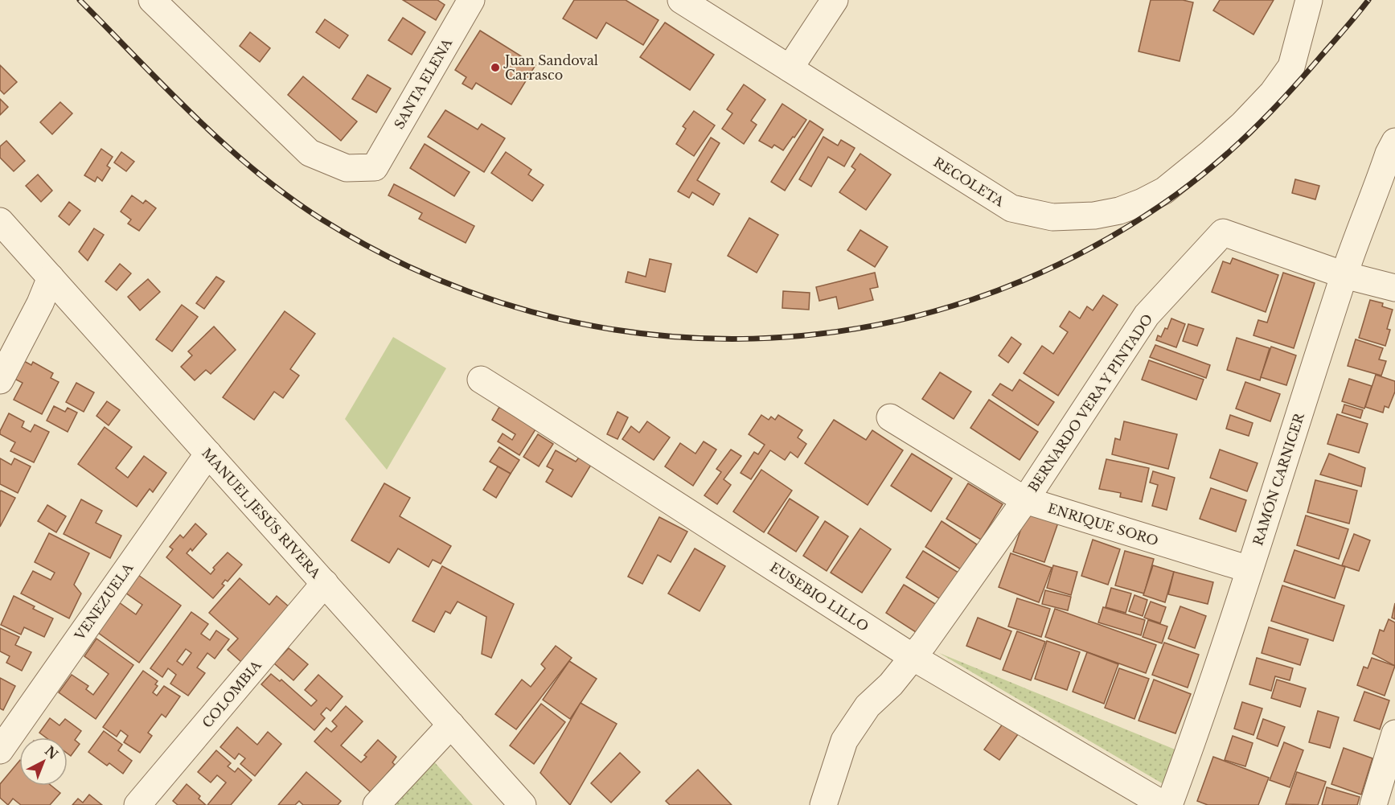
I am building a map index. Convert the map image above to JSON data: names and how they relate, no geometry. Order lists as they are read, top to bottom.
{
  "streets": {
    "street": [
      "SANTA ELENA",
      "RECOLETA",
      "BERNARDO VERA Y PINTADO",
      "RAMÓN CARNICER",
      "MANUEL JESÚS RIVERA",
      "ENRIQUE SORO",
      "EUSEBIO LILLO",
      "VENEZUELA",
      "COLOMBIA"
    ]
  },
  "crossings": [
    ["BERNARDO VERA Y PINTADO", "RAMÓN CARNICER"],
    ["BERNARDO VERA Y PINTADO", "ENRIQUE SORO"],
    ["BERNARDO VERA Y PINTADO", "EUSEBIO LILLO"],
    ["RAMÓN CARNICER", "ENRIQUE SORO"],
    ["MANUEL JESÚS RIVERA", "VENEZUELA"],
    ["MANUEL JESÚS RIVERA", "COLOMBIA"]
  ],
  "places": ["Juan Sandoval Carrasco"],
  "north": "top right"
}
